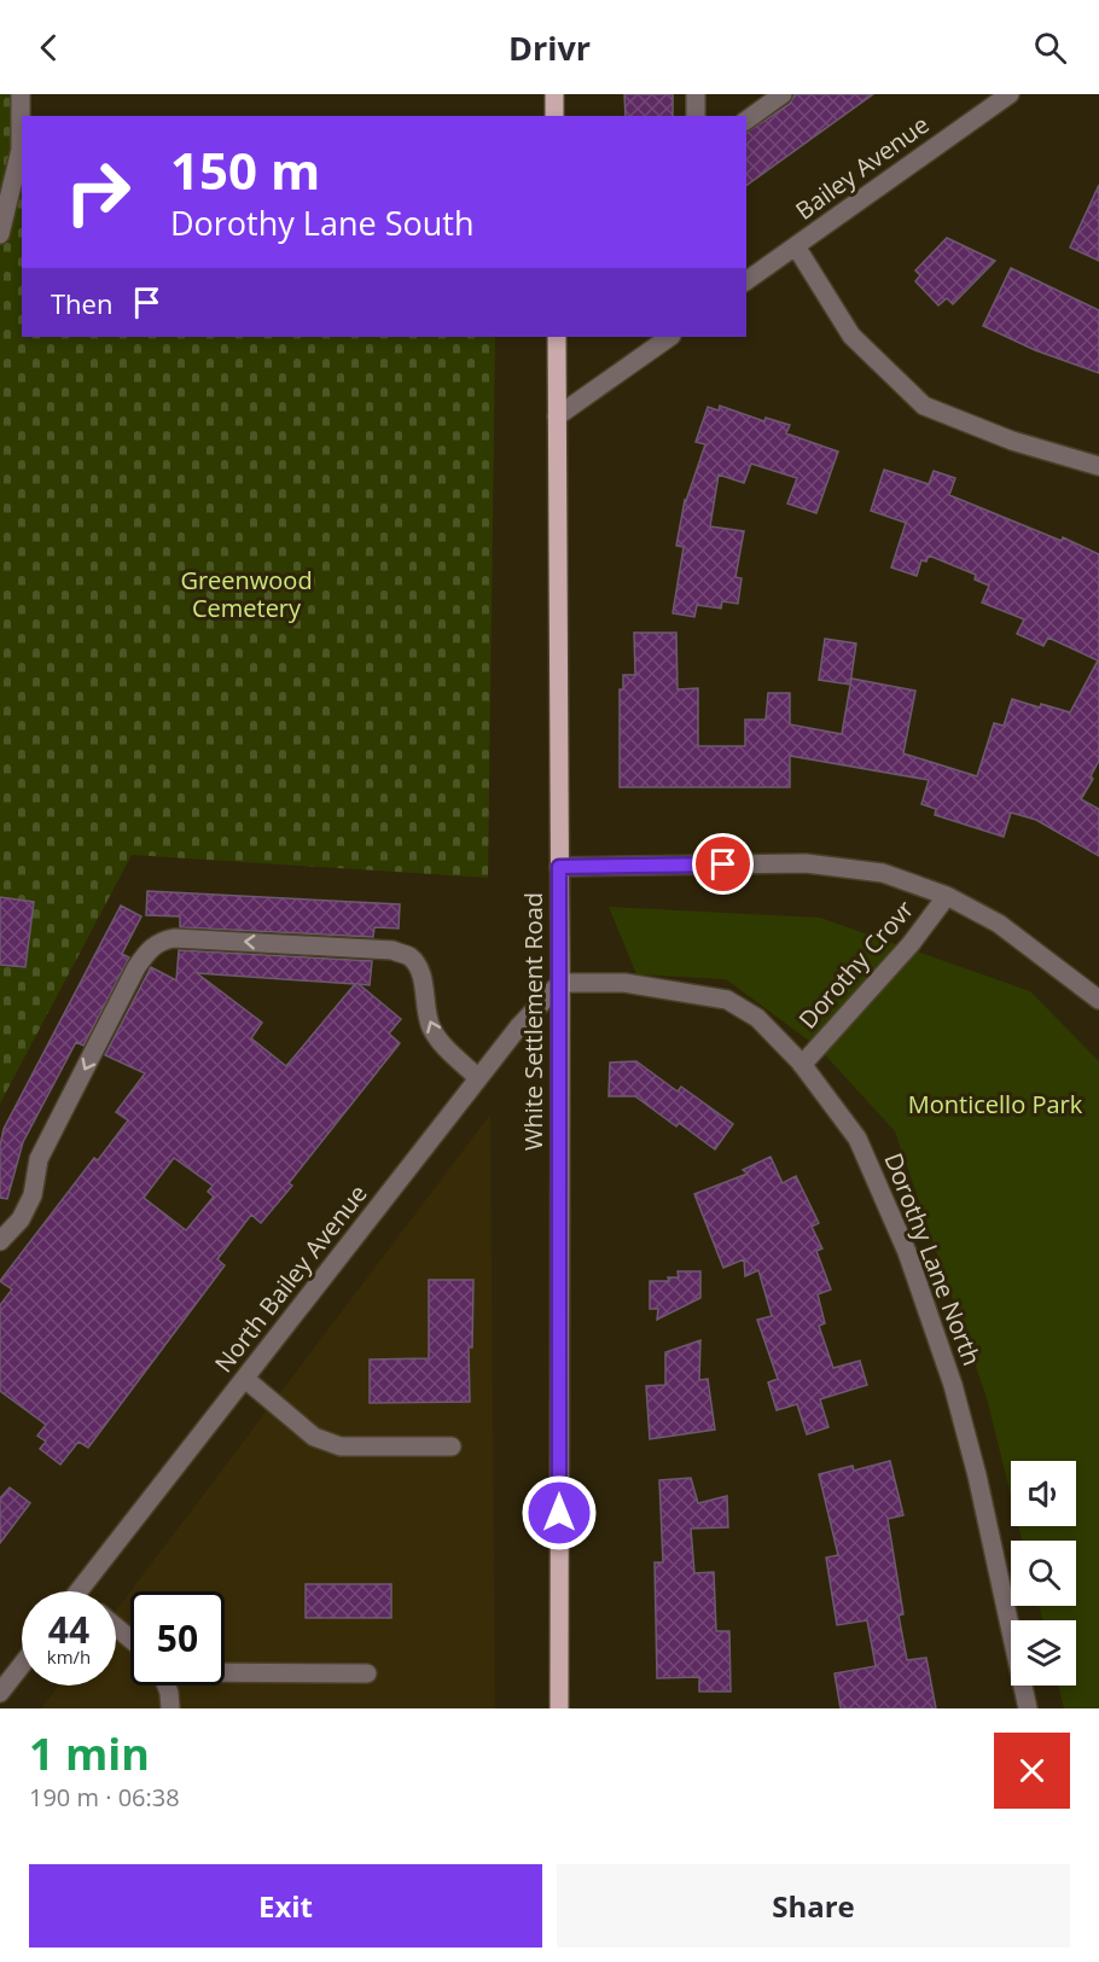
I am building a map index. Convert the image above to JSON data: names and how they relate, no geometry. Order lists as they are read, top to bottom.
{
  "streets": {
    "main road": ["White Settlement Road"],
    "street": [
      "Bailey Avenue",
      "Dorothy Crovr",
      "Dorothy Lane North",
      "North Bailey Avenue"
    ]
  },
  "crossings": [
    ["Dorothy Crovr", "Dorothy Lane North"],
    ["White Settlement Road", "Dorothy Lane North"],
    ["White Settlement Road", "North Bailey Avenue"],
    ["Dorothy Lane North", "North Bailey Avenue"]
  ],
  "parks": ["Greenwood Cemetery", "Monticello Park"],
  "page": {
    "header": "Drivr",
    "turn": ["150 m", "Dorothy Lane South"],
    "then": "Then",
    "speed": "44 km/h",
    "limit": "50",
    "heading": ["1 min", "190 m · 06:38"],
    "buttons": ["Exit", "Share"]
  }
}
